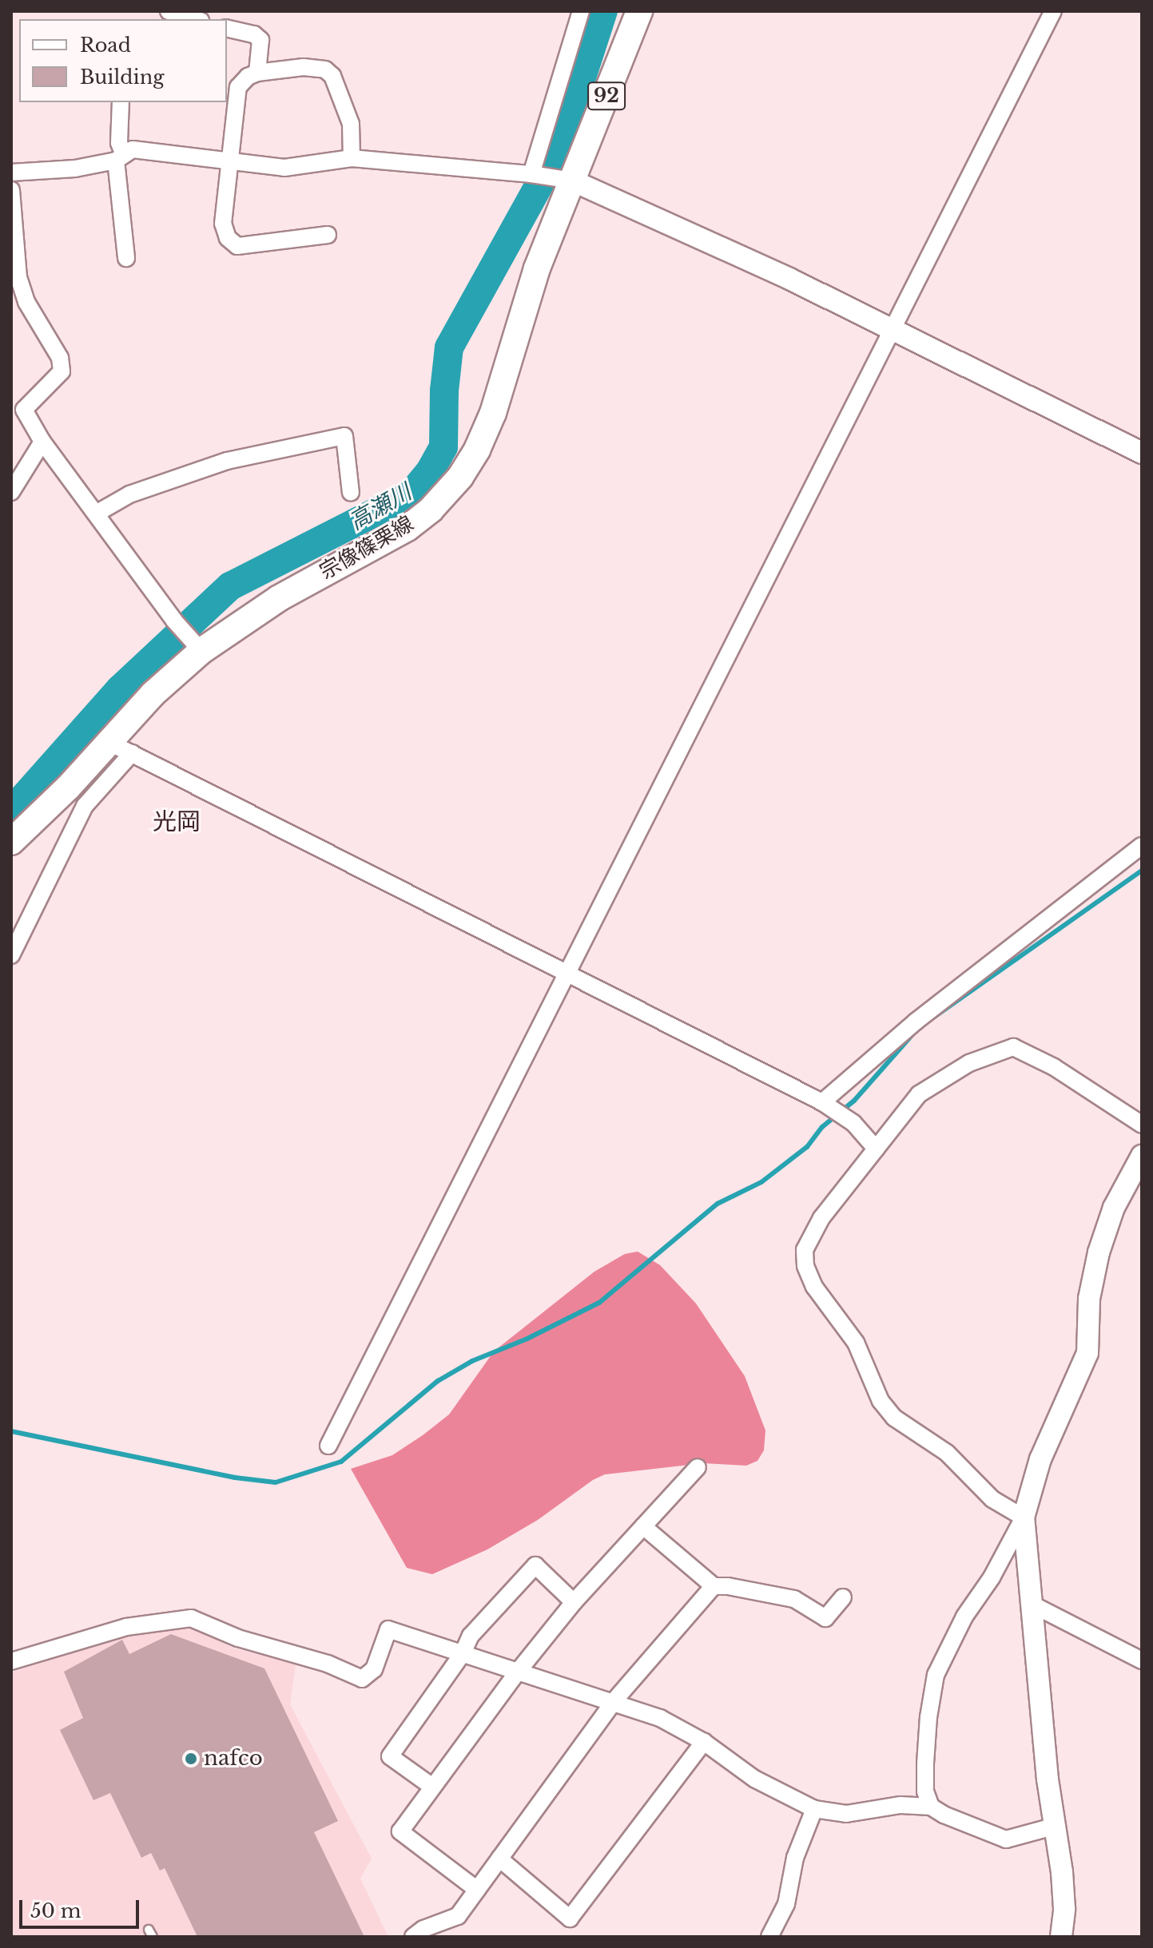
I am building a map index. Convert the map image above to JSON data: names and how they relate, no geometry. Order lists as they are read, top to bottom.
{
  "streets": {
    "main road": ["92", "宗像篠栗線"]
  },
  "districts": ["光岡"],
  "water": ["高瀬川"],
  "places": ["nafco"],
  "legend": ["Road", "Building"],
  "scale_bar": "50 m"
}
